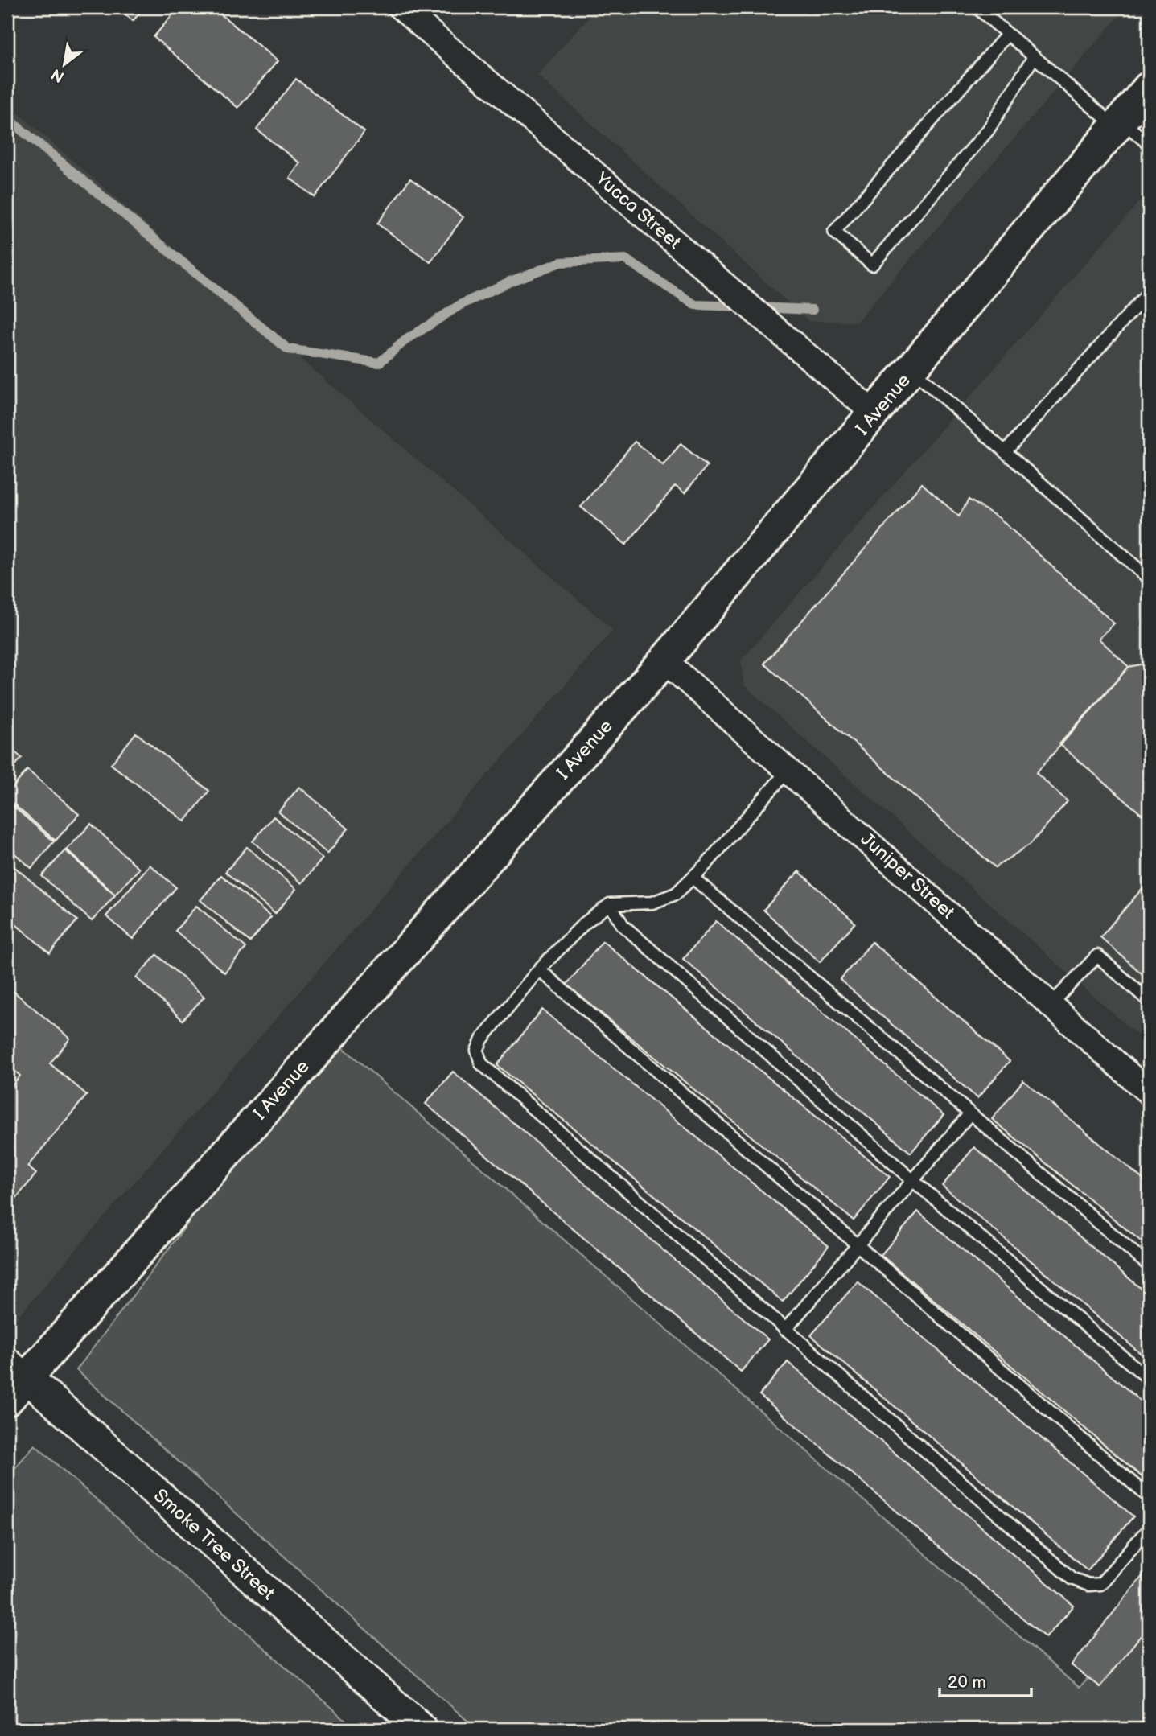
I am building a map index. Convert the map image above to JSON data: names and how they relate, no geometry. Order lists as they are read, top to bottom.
{
  "streets": {
    "main road": ["I Avenue"],
    "street": ["Yucca Street", "Juniper Street", "Smoke Tree Street"]
  },
  "crossings": [
    ["Yucca Street", "I Avenue"],
    ["I Avenue", "Juniper Street"],
    ["I Avenue", "Smoke Tree Street"]
  ],
  "scale_bar": "20 m",
  "north": "bottom left"
}
